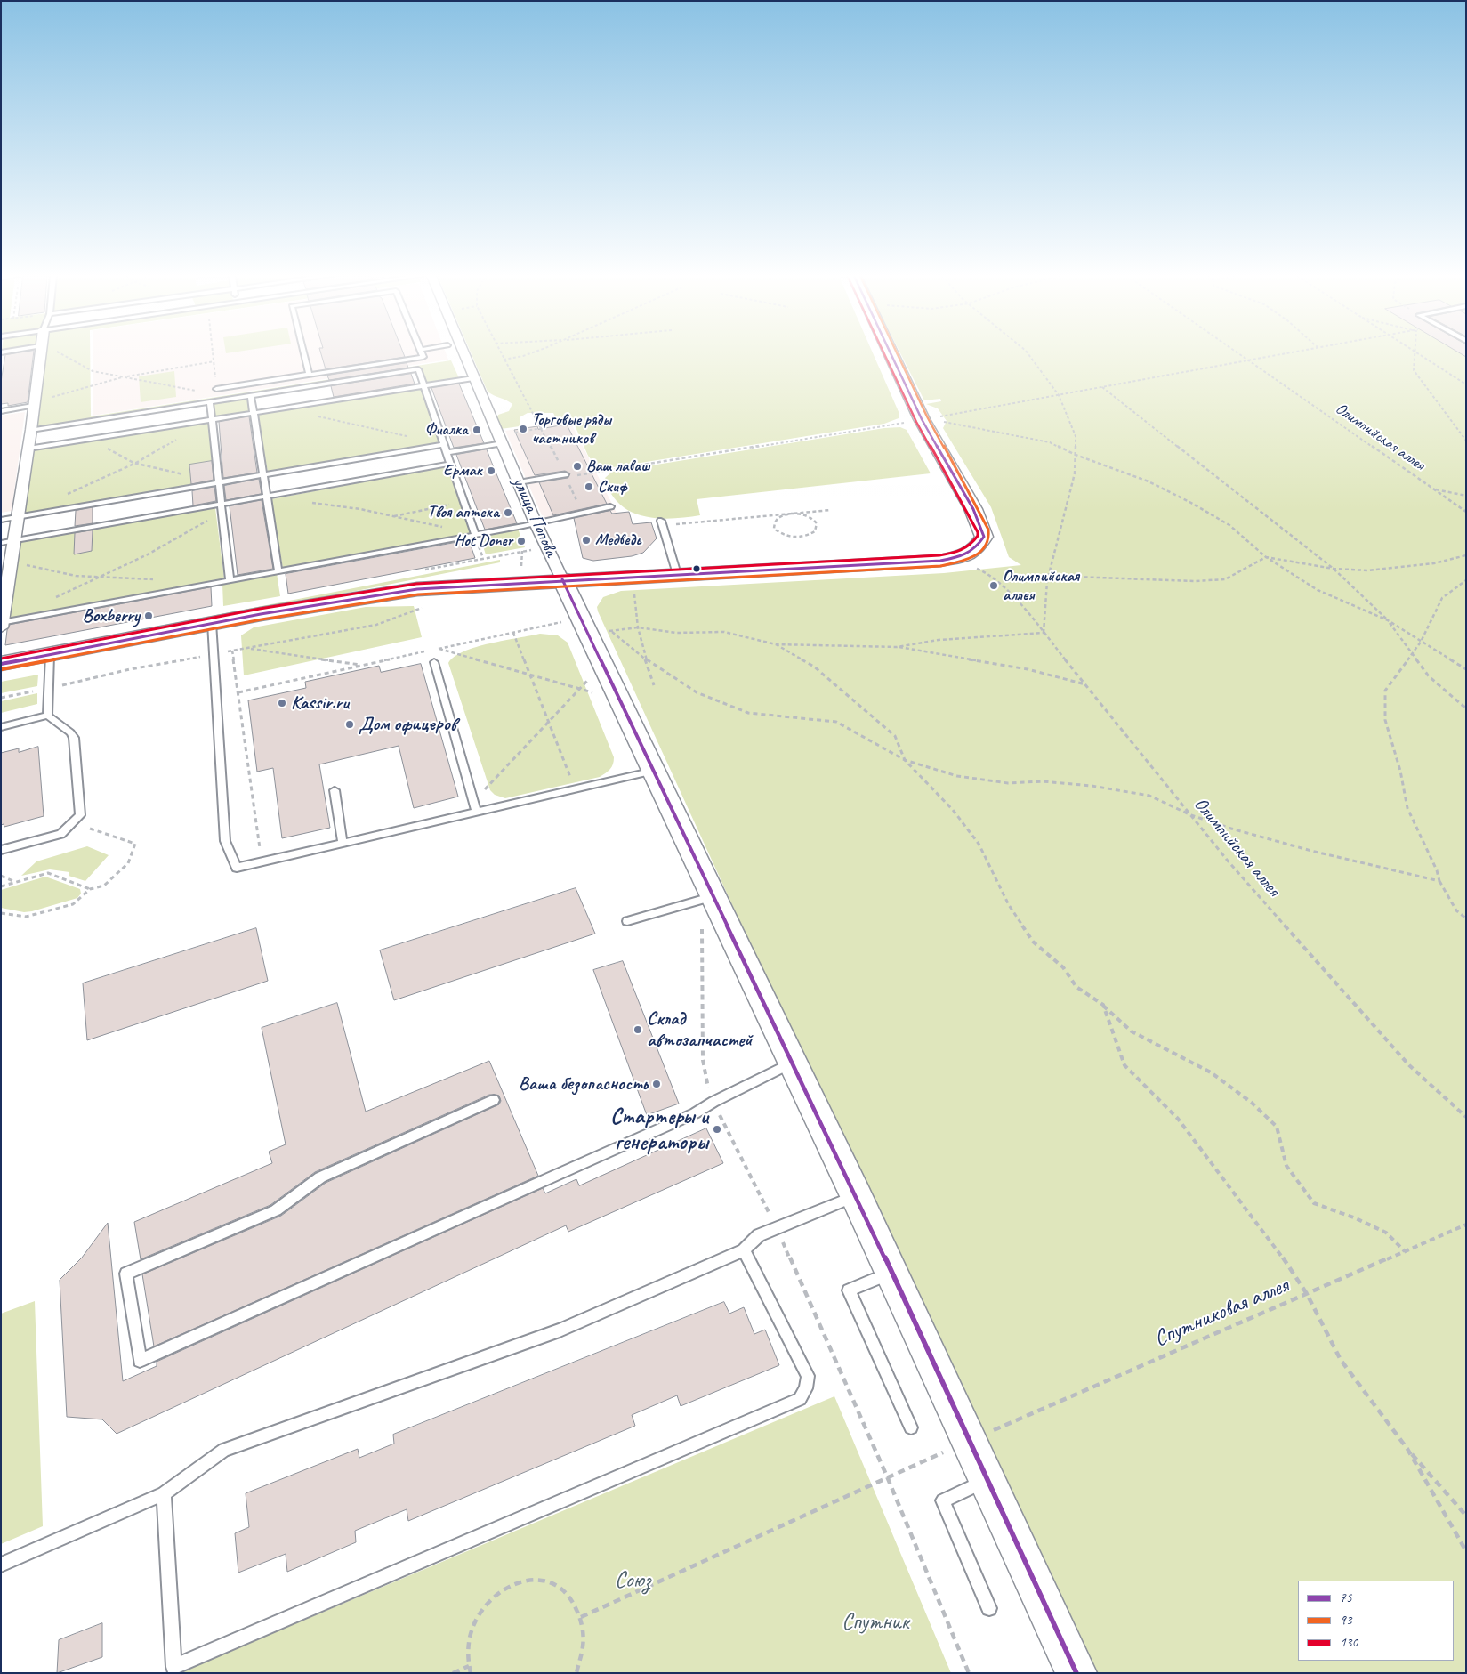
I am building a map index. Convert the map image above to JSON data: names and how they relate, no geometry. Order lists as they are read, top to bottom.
{
  "streets": {
    "main road": ["улица Попова"],
    "path": ["Олимпийская аллея", "Спутниковая аллея"]
  },
  "parks": ["Союз", "Спутник"],
  "places": [
    "Торговые ряды частников",
    "Фиалка",
    "Ваш лаваш",
    "Ермак",
    "Скиф",
    "Твоя аптека",
    "Медведь",
    "Hot Doner",
    "Олимпийская аллея",
    "Boxberry",
    "Kassir.ru",
    "Дом офицеров",
    "Склад автозапчастей",
    "Ваша безопасность",
    "Стартеры и генераторы"
  ],
  "lines": ["transit line 75", "transit line 93", "transit line 130"],
  "legend": ["75", "93", "130"]
}
